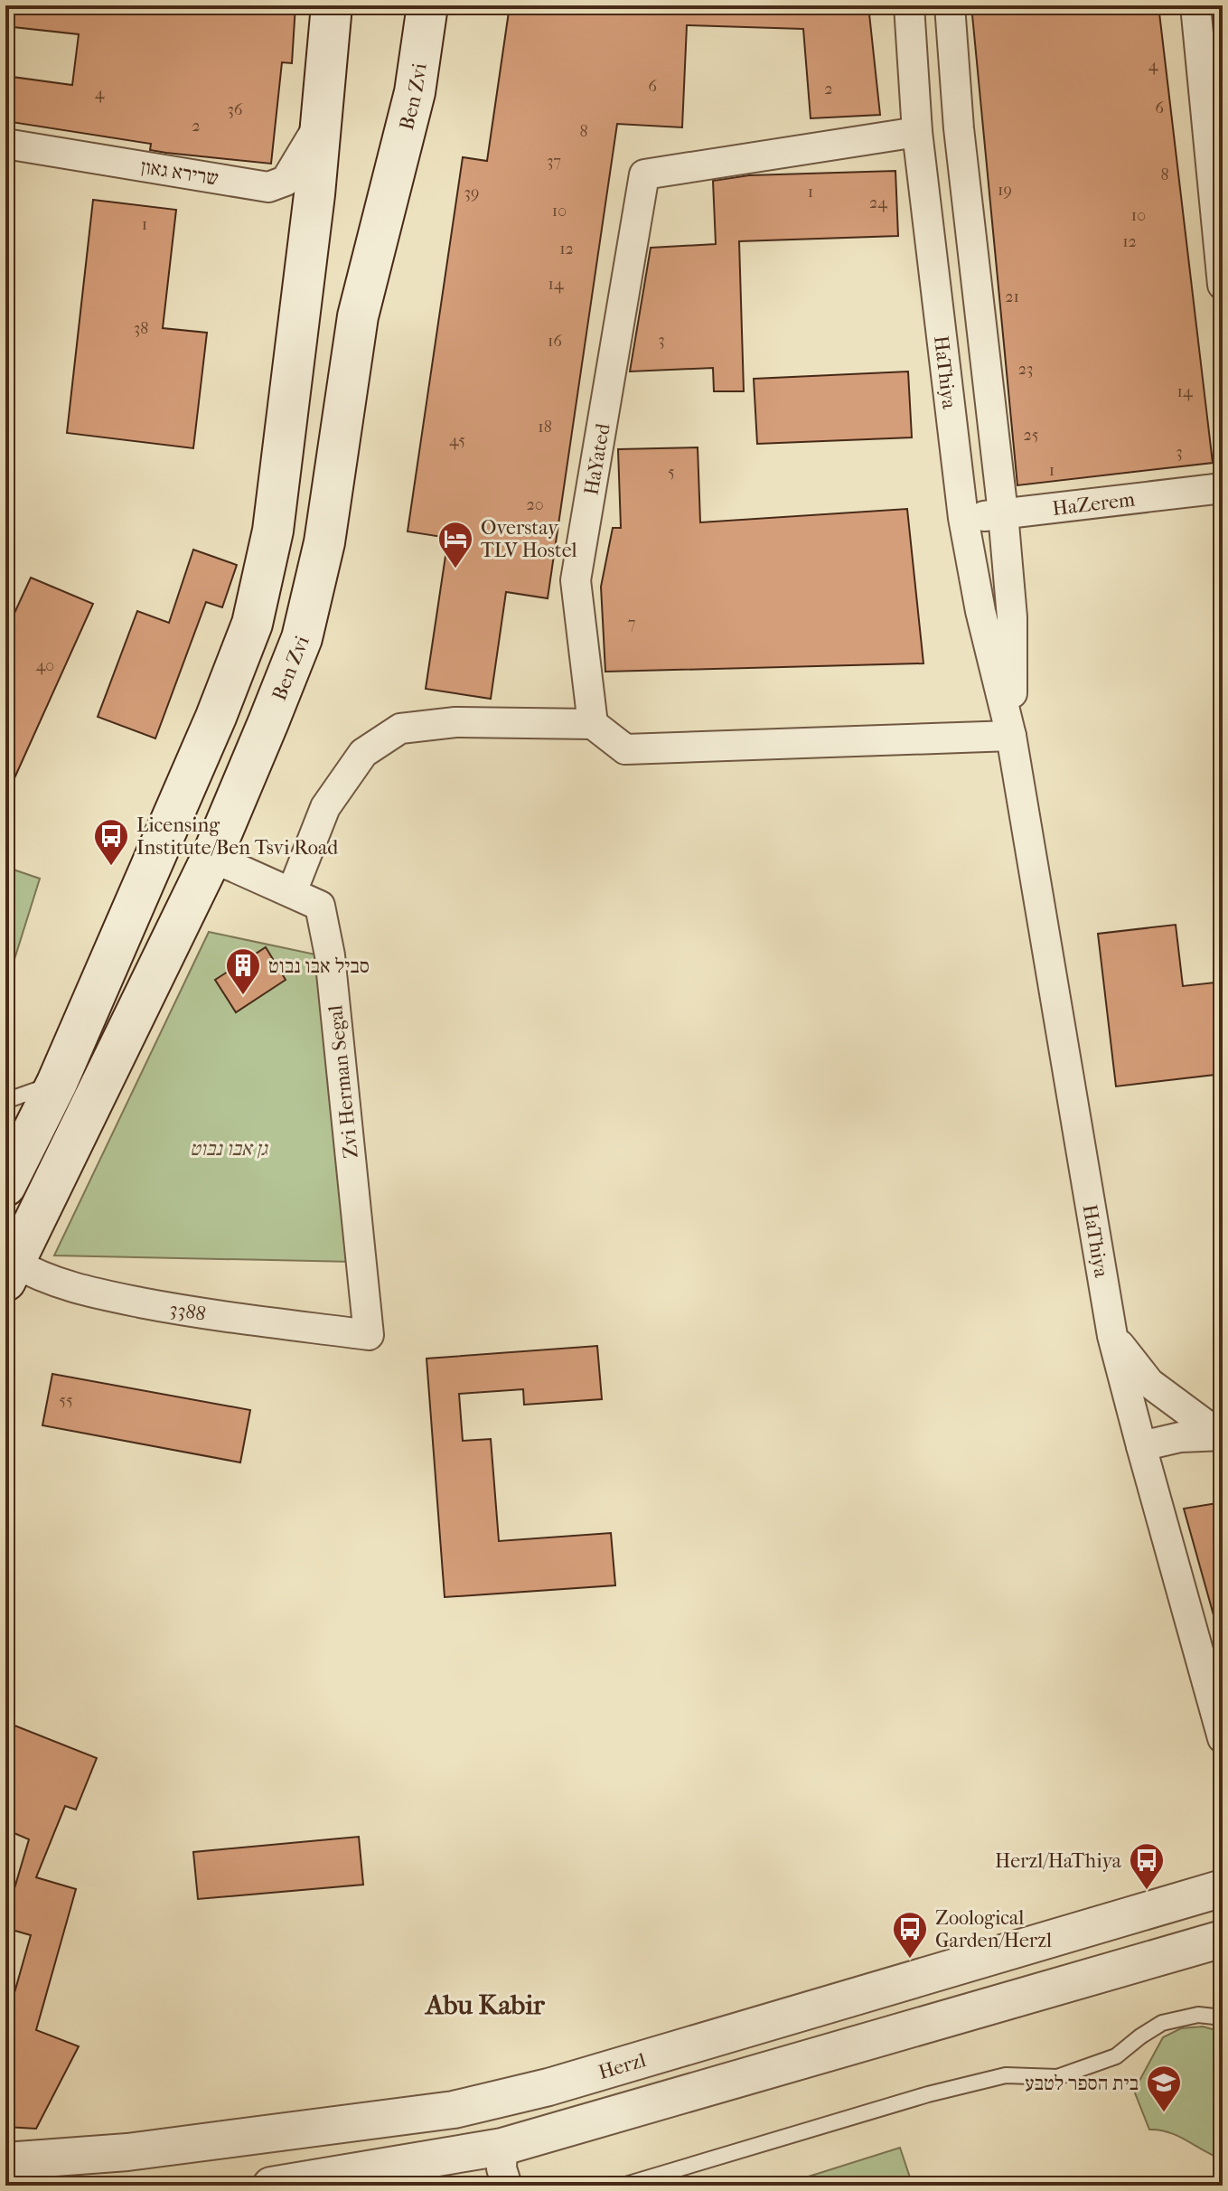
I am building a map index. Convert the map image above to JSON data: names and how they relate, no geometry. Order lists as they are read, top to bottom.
{
  "streets": {
    "main road": ["Ben Zvi"],
    "street": [
      "שרירא גאון",
      "HaThiya",
      "HaYated",
      "HaZerem",
      "Zvi Herman Segal",
      "3388",
      "Herzl"
    ]
  },
  "crossings": [
    ["Ben Zvi", "Zvi Herman Segal"],
    ["Ben Zvi", "3388"],
    ["HaThiya", "HaYated"],
    ["HaThiya", "HaZerem"],
    ["Zvi Herman Segal", "3388"]
  ],
  "districts": ["Abu Kabir"],
  "parks": ["גן אבו נבוט"],
  "places": {
    "hotel": ["Overstay TLV Hostel"],
    "bus stop": ["Licensing Institute/Ben Tsvi Road", "Herzl/HaThiya", "Zoological Garden/Herzl"],
    "building": ["סביל אבו נבוט"],
    "school or university": ["בית הספר לטבע"]
  },
  "house_numbers": [
    "4",
    "6",
    "2",
    "4",
    "6",
    "36",
    "2",
    "8",
    "37",
    "8",
    "19",
    "1",
    "39",
    "24",
    "10",
    "10",
    "1",
    "12",
    "12",
    "14",
    "21",
    "38",
    "3",
    "16",
    "23",
    "14",
    "18",
    "25",
    "45",
    "3",
    "1",
    "5",
    "20",
    "7",
    "40",
    "55"
  ]
}
